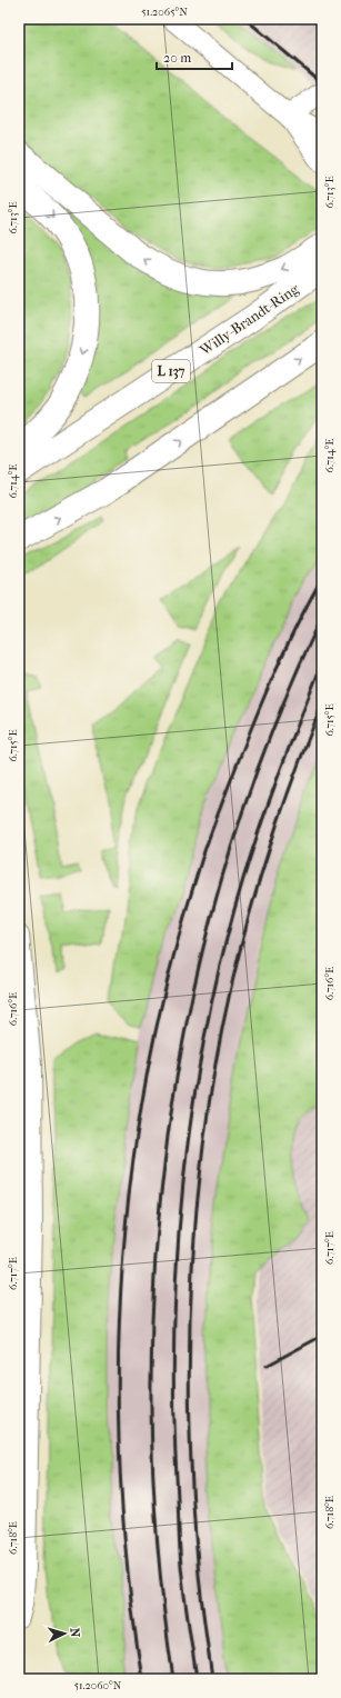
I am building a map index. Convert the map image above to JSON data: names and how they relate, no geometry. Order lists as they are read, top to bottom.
{
  "streets": {
    "main road": ["Willy-Brandt-Ring", "L 137"]
  },
  "scale_bar": "20 m",
  "north": "right",
  "coordinates": [
    "51.2065°N",
    "6.713°E",
    "6.714°E",
    "6.715°E",
    "6.716°E",
    "6.717°E",
    "6.718°E",
    "51.2060°N"
  ]
}
